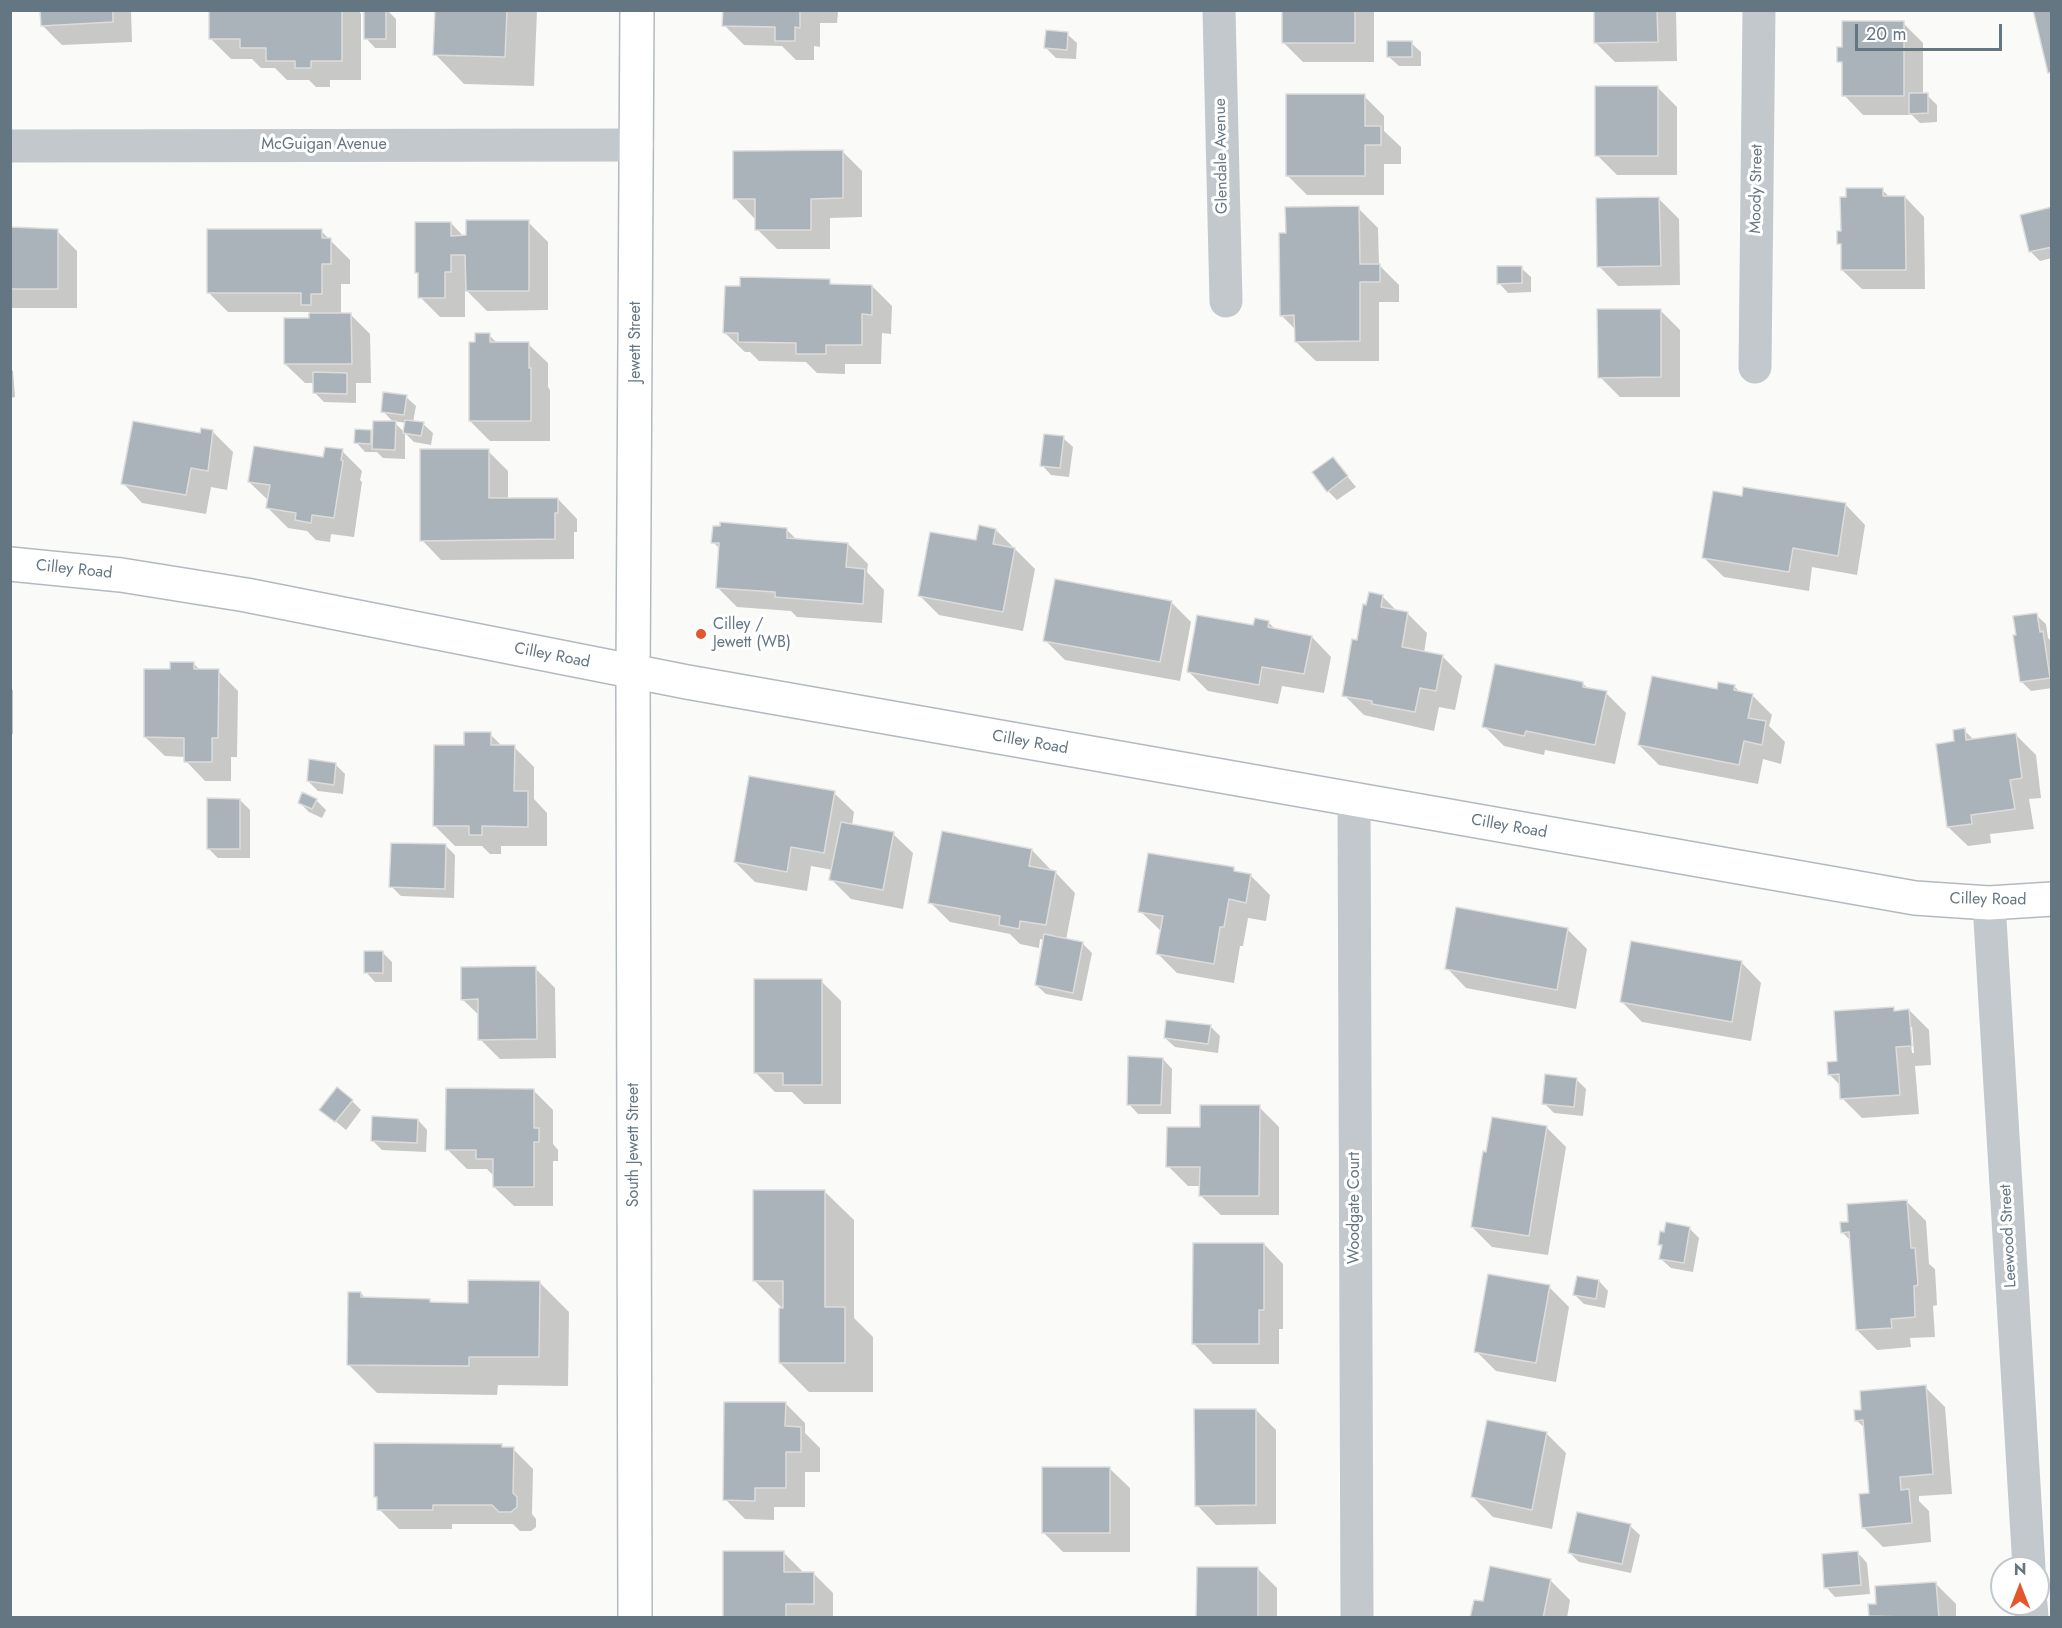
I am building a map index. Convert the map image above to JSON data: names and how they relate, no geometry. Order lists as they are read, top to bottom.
{
  "streets": {
    "street": [
      "McGuigan Avenue",
      "Glendale Avenue",
      "Moody Street",
      "Jewett Street",
      "Cilley Road",
      "South Jewett Street",
      "Woodgate Court",
      "Leewood Street"
    ]
  },
  "crossings": [
    ["McGuigan Avenue", "Jewett Street"],
    ["Jewett Street", "Cilley Road"],
    ["Jewett Street", "South Jewett Street"],
    ["Cilley Road", "South Jewett Street"],
    ["Cilley Road", "Woodgate Court"],
    ["Cilley Road", "Leewood Street"]
  ],
  "places": ["Cilley / Jewett (WB)"],
  "scale_bar": "20 m",
  "north": "top"
}
